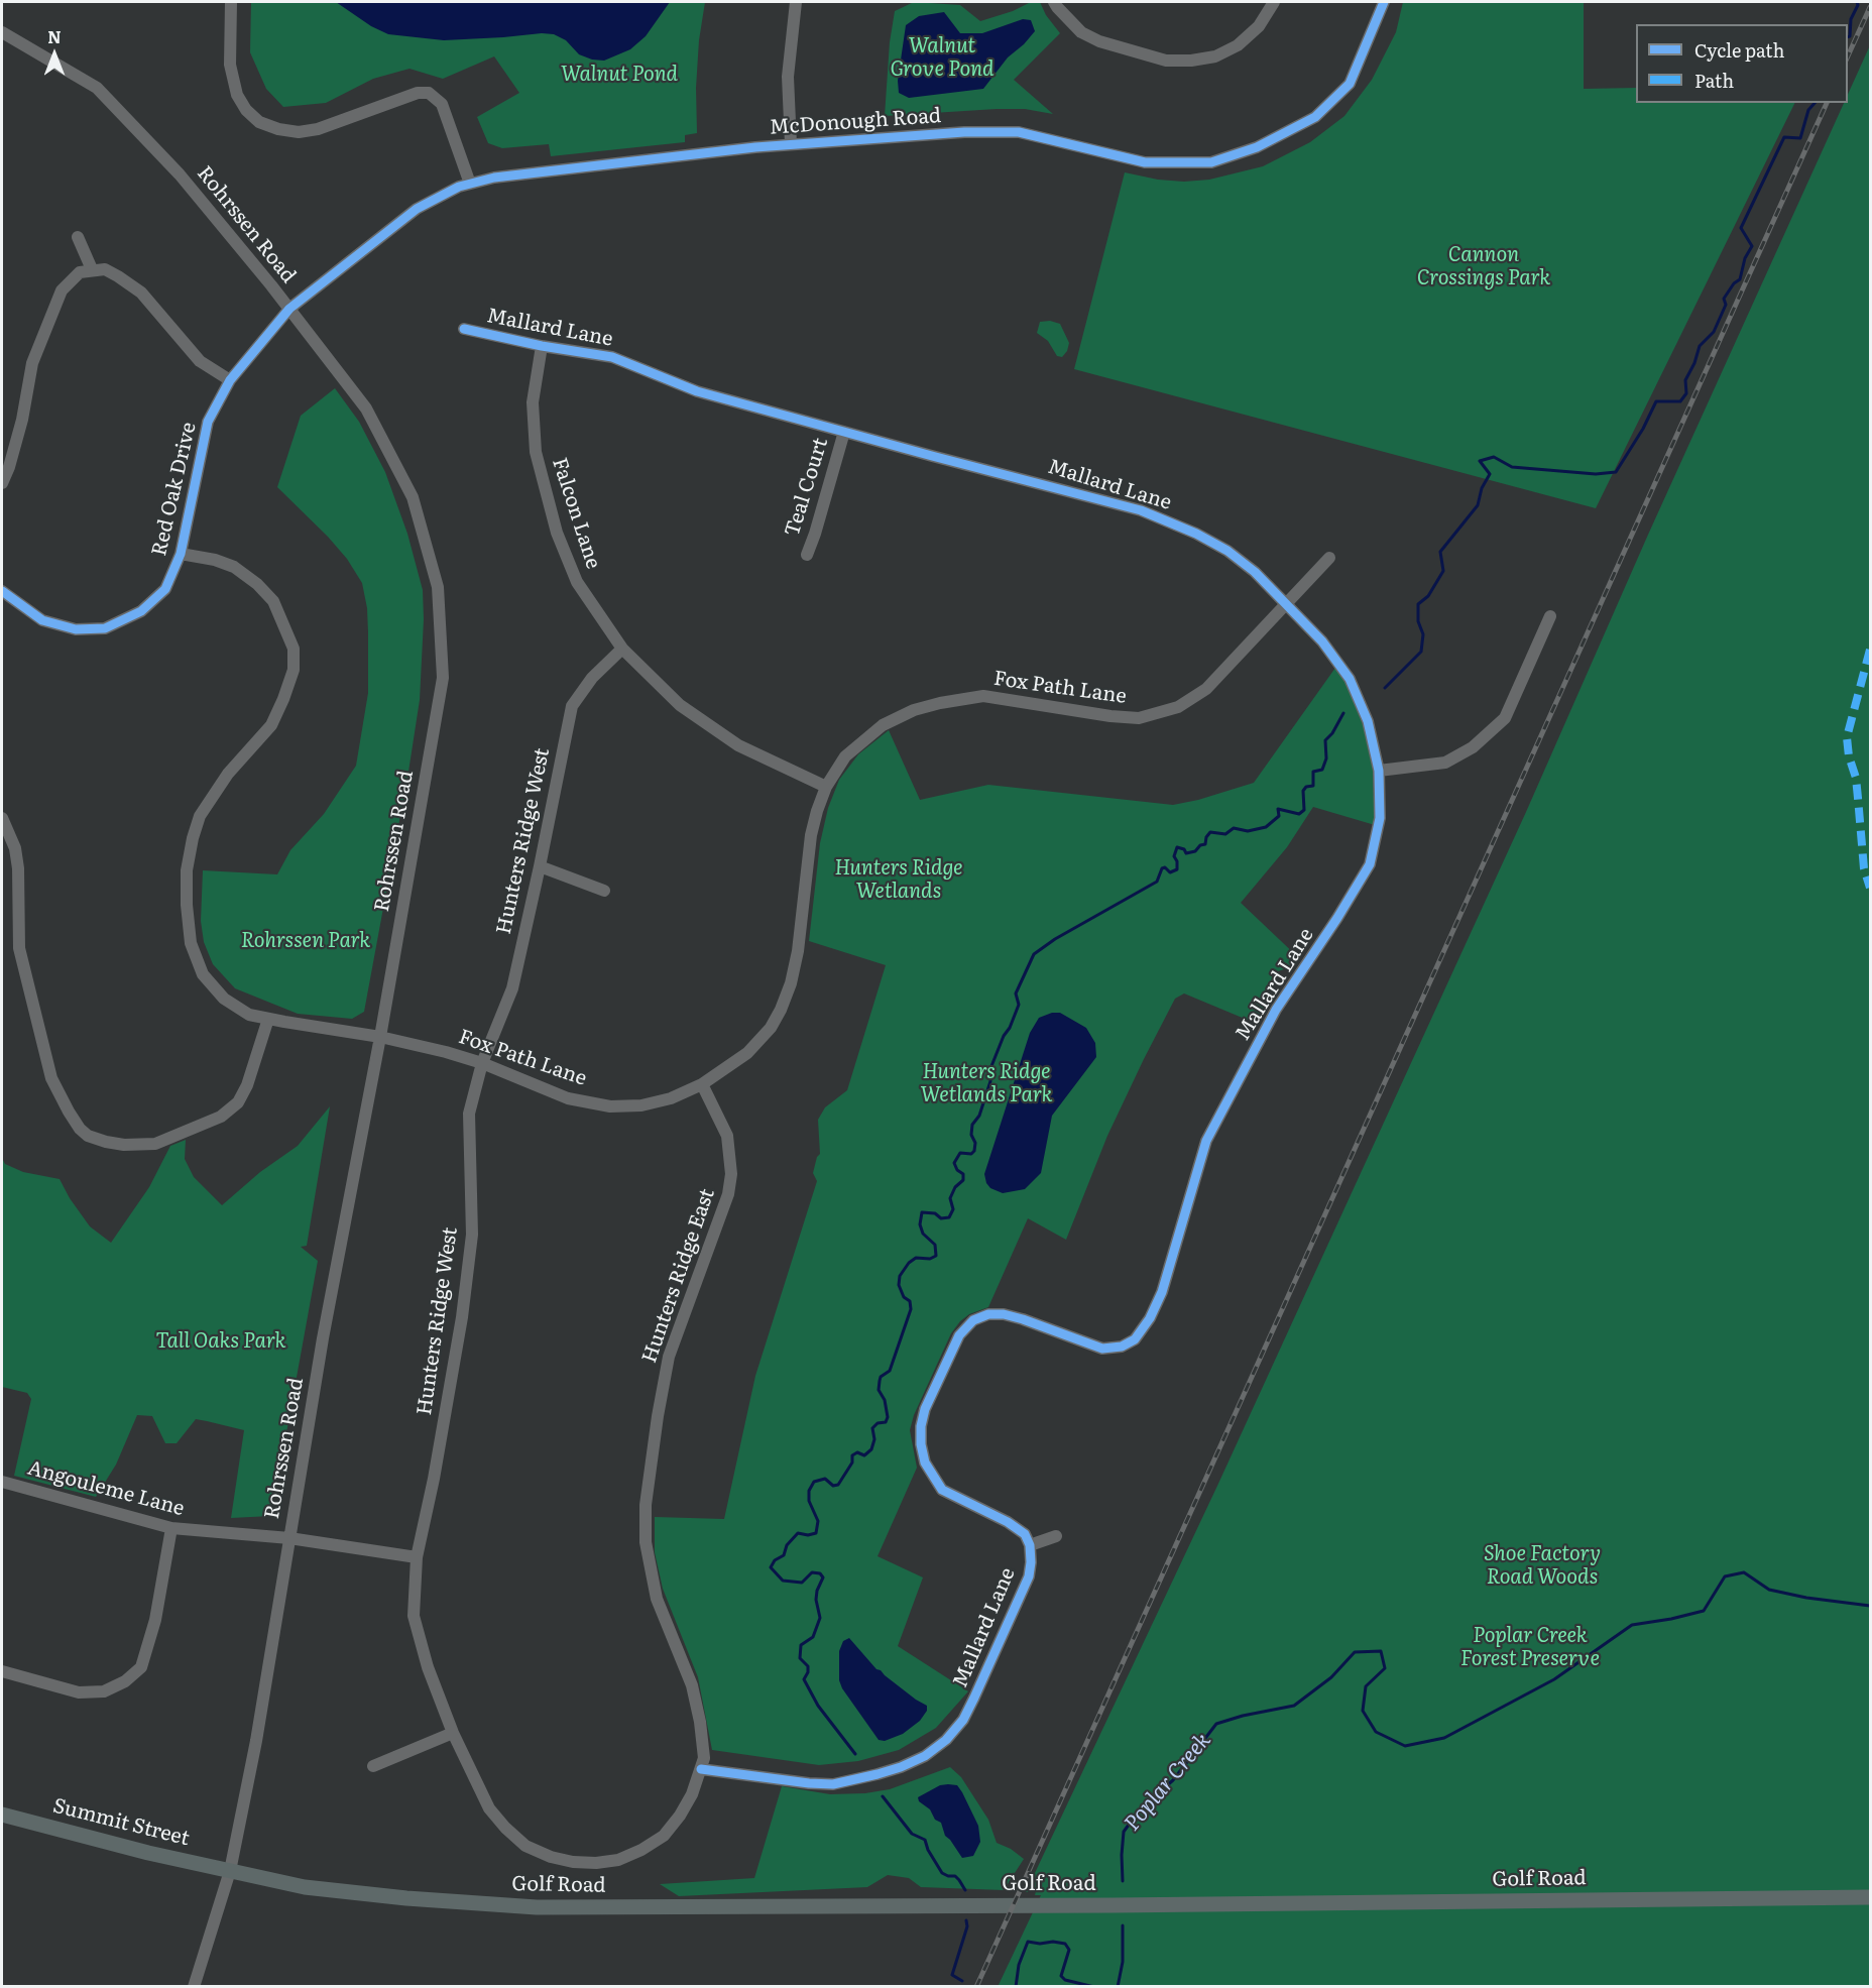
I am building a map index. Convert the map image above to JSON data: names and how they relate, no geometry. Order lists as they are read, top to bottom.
{
  "streets": {
    "main road": ["Summit Street", "Golf Road"],
    "street": [
      "McDonough Road",
      "Rohrssen Road",
      "Mallard Lane",
      "Teal Court",
      "Red Oak Drive",
      "Falcon Lane",
      "Fox Path Lane",
      "Hunters Ridge West",
      "Hunters Ridge East",
      "Angouleme Lane"
    ]
  },
  "crossings": [
    ["McDonough Road", "Rohrssen Road"],
    ["McDonough Road", "Red Oak Drive"],
    ["Rohrssen Road", "Red Oak Drive"],
    ["Rohrssen Road", "Fox Path Lane"],
    ["Rohrssen Road", "Angouleme Lane"],
    ["Rohrssen Road", "Summit Street"],
    ["Rohrssen Road", "Golf Road"],
    ["Mallard Lane", "Teal Court"],
    ["Mallard Lane", "Falcon Lane"],
    ["Mallard Lane", "Fox Path Lane"],
    ["Mallard Lane", "Hunters Ridge East"],
    ["Red Oak Drive", "Fox Path Lane"],
    ["Falcon Lane", "Fox Path Lane"],
    ["Falcon Lane", "Hunters Ridge West"],
    ["Fox Path Lane", "Hunters Ridge West"],
    ["Fox Path Lane", "Hunters Ridge East"],
    ["Hunters Ridge West", "Hunters Ridge East"],
    ["Hunters Ridge West", "Angouleme Lane"],
    ["Summit Street", "Golf Road"]
  ],
  "water": ["Poplar Creek"],
  "parks": [
    "Walnut Grove Pond",
    "Walnut Pond",
    "Cannon Crossings Park",
    "Hunters Ridge Wetlands",
    "Rohrssen Park",
    "Hunters Ridge Wetlands Park",
    "Tall Oaks Park",
    "Shoe Factory Road Woods",
    "Poplar Creek Forest Preserve"
  ],
  "legend": ["Cycle path", "Path"],
  "north": "top"
}
